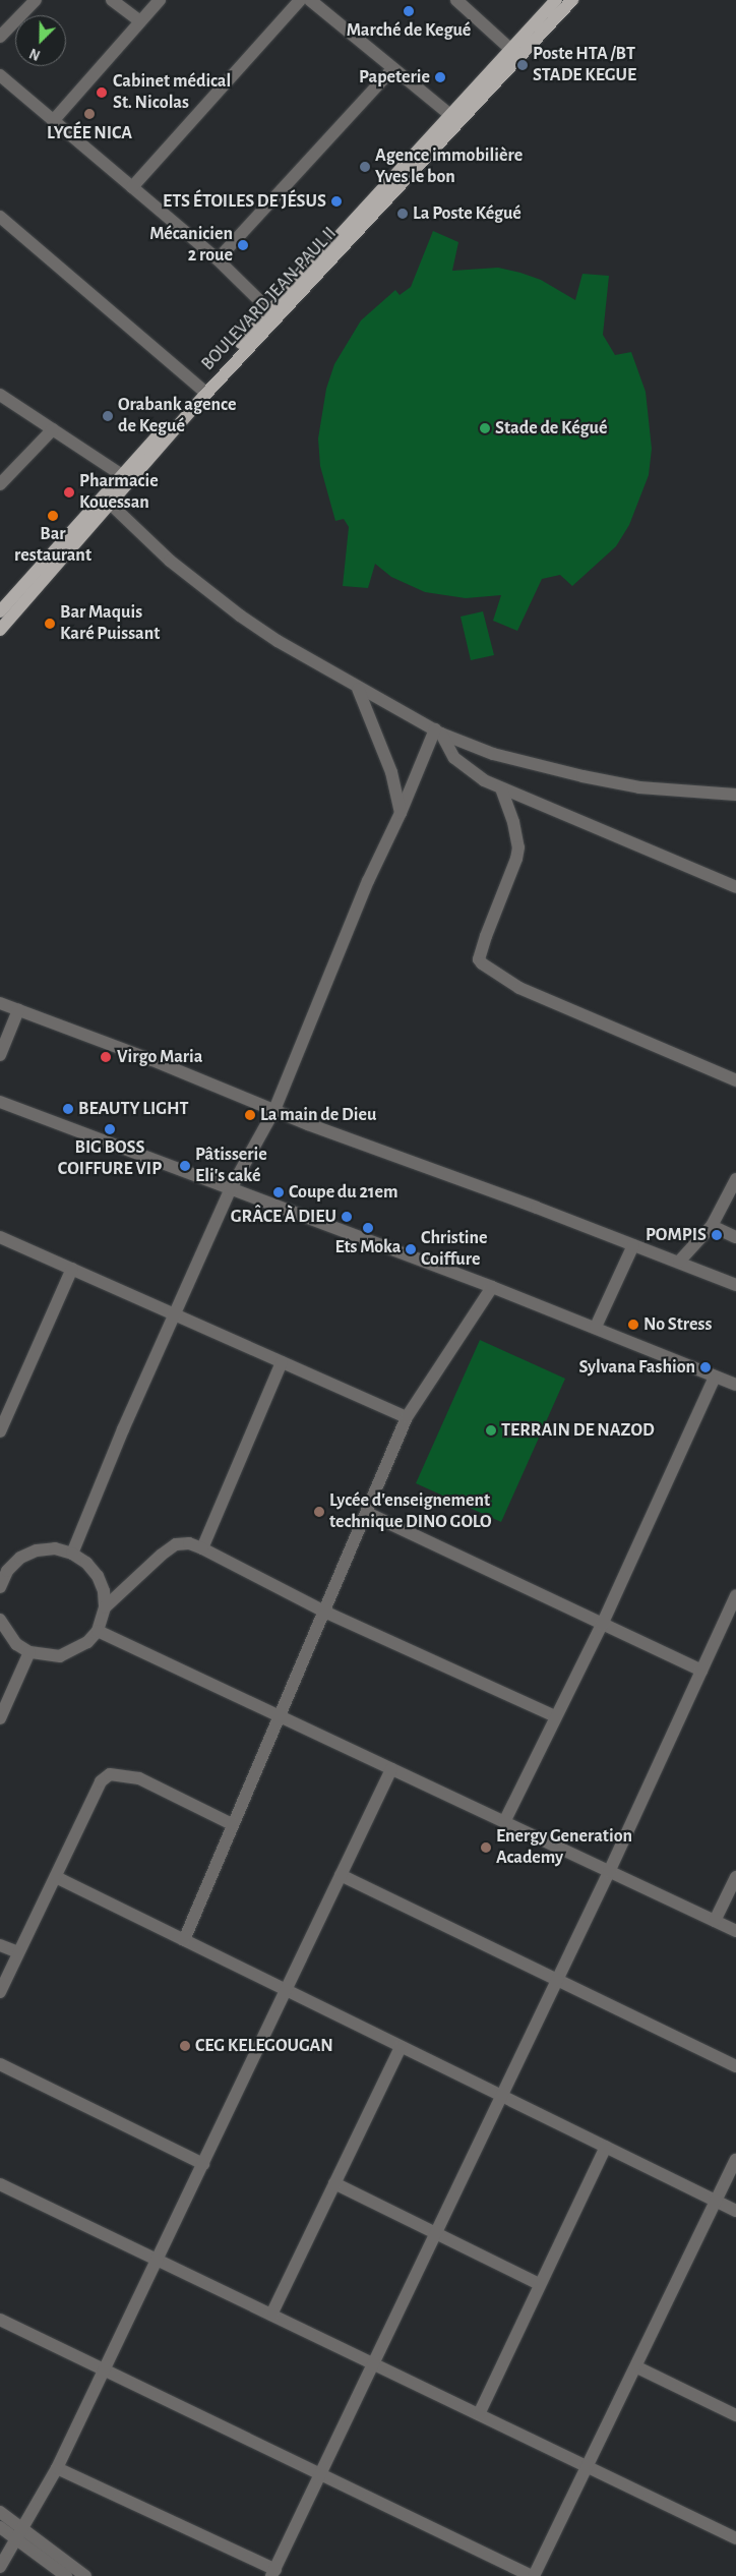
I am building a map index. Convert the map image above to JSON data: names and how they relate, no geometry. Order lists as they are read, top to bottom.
{
  "streets": {
    "main road": ["BOULEVARD JEAN-PAUL II"]
  },
  "places": [
    "Marché de Kegué",
    "Poste HTA /BT STADE KEGUE",
    "Papeterie",
    "Cabinet médical St. Nicolas",
    "LYCÉE NICA",
    "Agence immobilière Yves le bon",
    "ETS ÉTOILES DE JÉSUS",
    "La Poste Kégué",
    "Mécanicien 2 roue",
    "Orabank agence de Kegué",
    "Stade de Kégué",
    "Pharmacie Kouessan",
    "Bar restaurant",
    "Bar Maquis Karé Puissant",
    "Virgo Maria",
    "BEAUTY LIGHT",
    "La main de Dieu",
    "BIG BOSS COIFFURE VIP",
    "Pâtisserie Eli's caké",
    "Coupe du 21em",
    "GRÂCE À DIEU",
    "Ets Moka",
    "POMPIS",
    "Christine Coiffure",
    "No Stress",
    "Sylvana Fashion",
    "TERRAIN DE NAZOD",
    "Lycée d'enseignement technique DINO GOLO",
    "Energy Generation Academy",
    "CEG KELEGOUGAN"
  ],
  "north": "bottom left"
}
